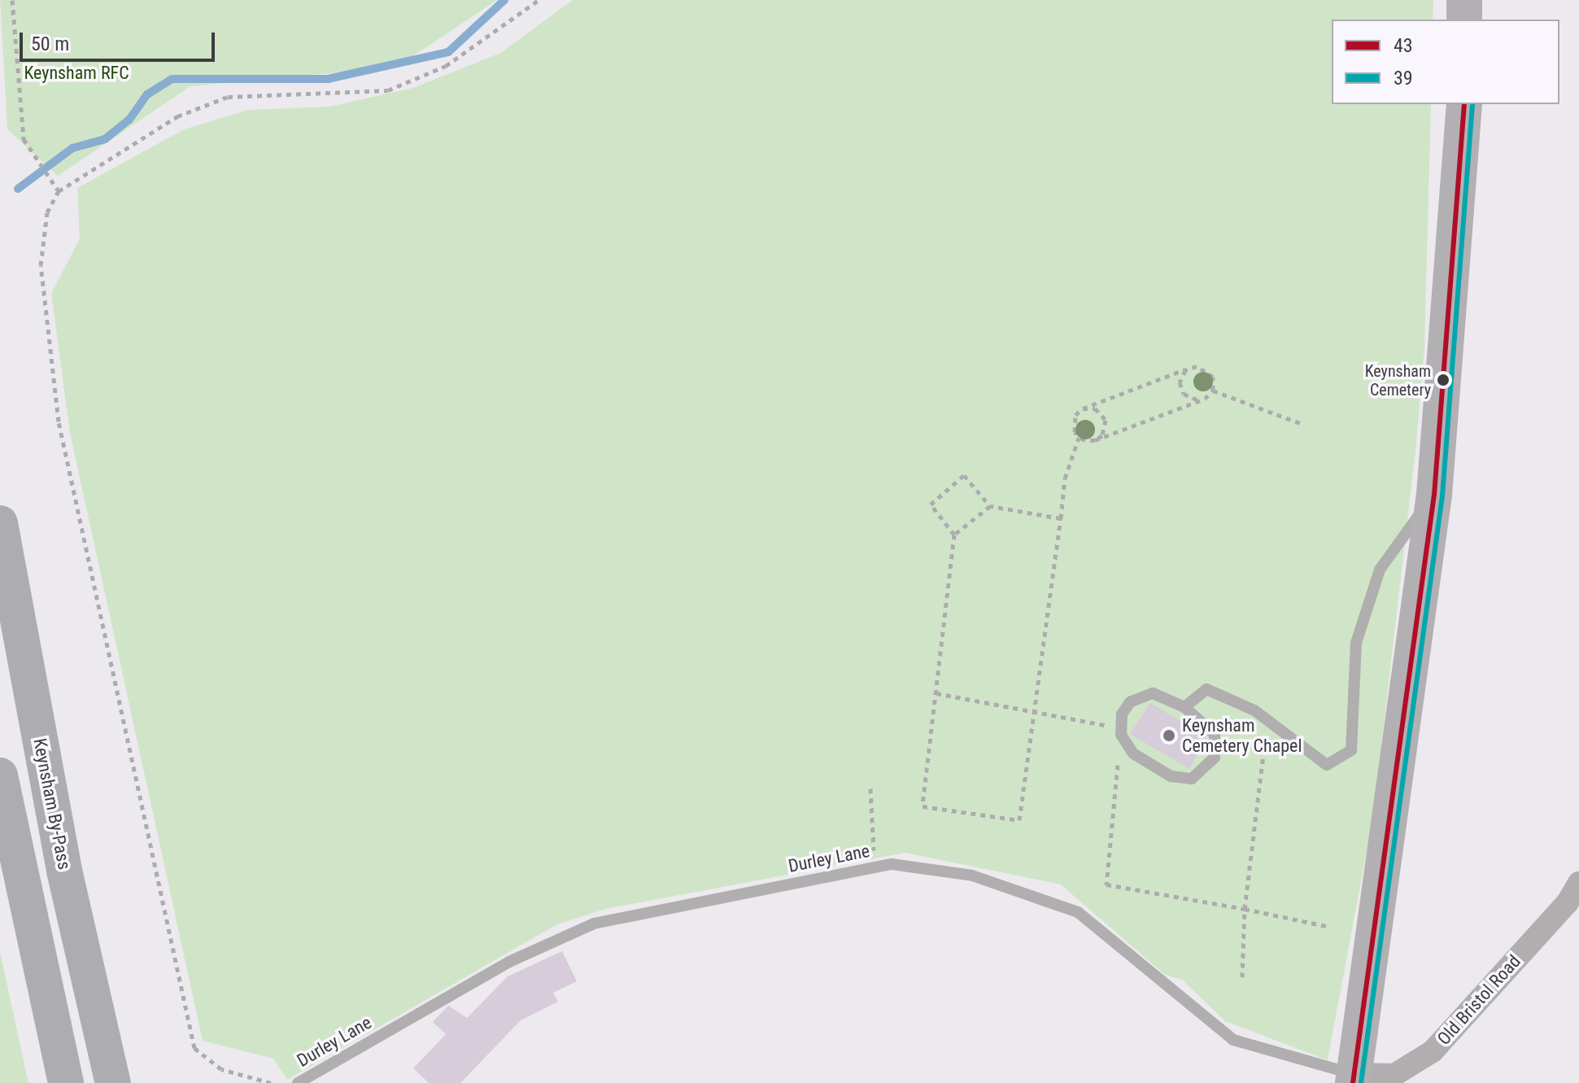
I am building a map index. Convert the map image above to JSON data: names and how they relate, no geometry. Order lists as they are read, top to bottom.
{
  "streets": {
    "highway": ["Keynsham By-Pass"],
    "street": ["Old Bristol Road"],
    "lane": ["Durley Lane"]
  },
  "crossings": [
    ["Durley Lane", "Old Bristol Road"]
  ],
  "parks": ["Keynsham RFC"],
  "places": ["Keynsham Cemetery", "Keynsham Cemetery Chapel"],
  "lines": ["transit line 43", "transit line 39"],
  "legend": ["43", "39"],
  "scale_bar": "50 m"
}
